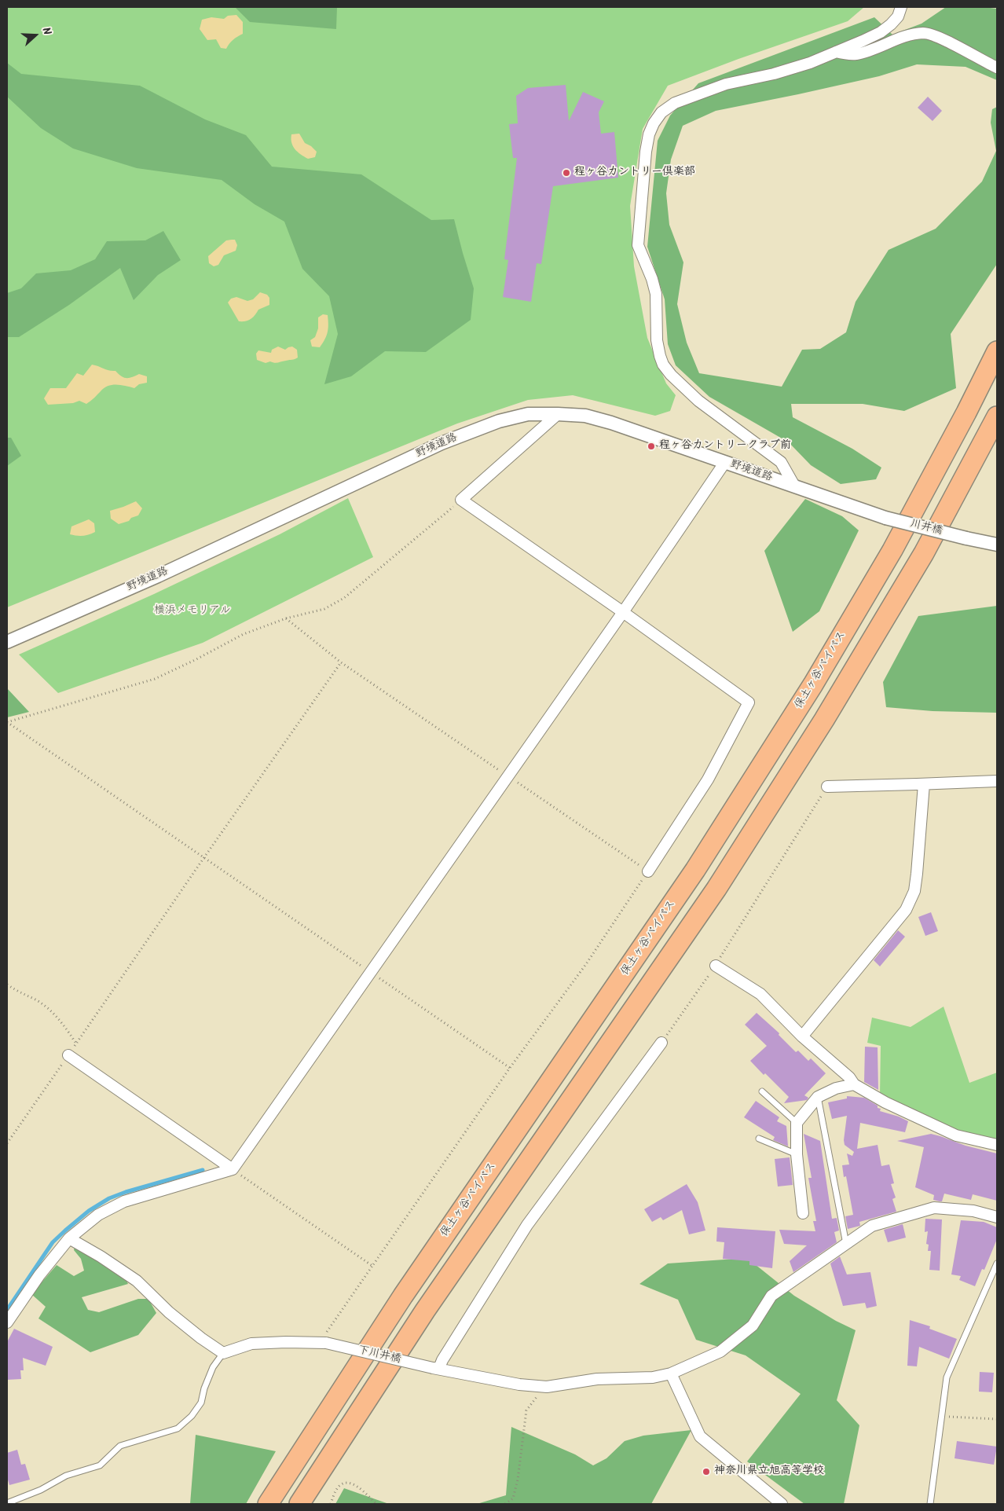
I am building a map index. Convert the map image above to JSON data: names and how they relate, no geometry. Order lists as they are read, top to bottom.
{
  "streets": {
    "highway": ["保土ヶ谷バイパス"],
    "street": ["野境道路", "川井橋", "下川井橋"]
  },
  "crossings": [
    ["野境道路", "川井橋"]
  ],
  "parks": ["横浜メモリアル"],
  "places": ["程ヶ谷カントリー倶楽部", "程ヶ谷カントリークラブ前", "神奈川県立旭高等学校"],
  "north": "right"
}
